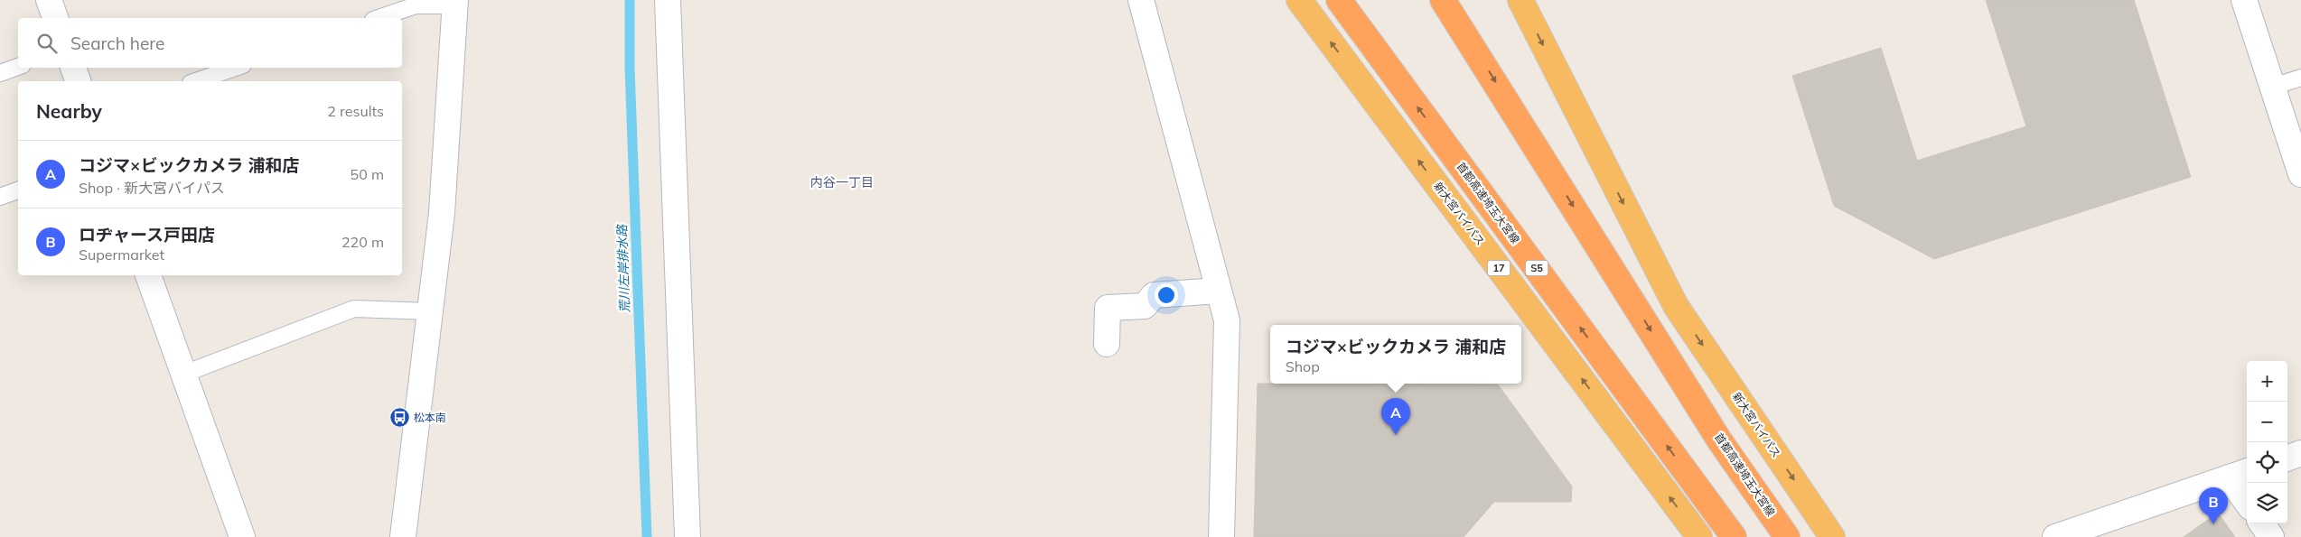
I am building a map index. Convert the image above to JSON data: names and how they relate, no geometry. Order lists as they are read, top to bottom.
{
  "streets": {
    "highway": [
      "首都高速埼玉大宮線",
      "新大宮バイパス",
      "17",
      "S5"
    ]
  },
  "districts": ["内谷一丁目"],
  "water": ["荒川左岸排水路"],
  "places": {
    "bus stop": ["松本南"]
  },
  "page": {
    "search": "Search here",
    "heading": ["Nearby", "2 results"],
    "list": [
      {
        "mark": "A",
        "name": "コジマ×ビックカメラ 浦和店",
        "note": "Shop · 新大宮バイパス",
        "value": "50 m"
      },
      {
        "mark": "B",
        "name": "ロヂャース戸田店",
        "note": "Supermarket",
        "value": "220 m"
      }
    ],
    "popup": ["コジマ×ビックカメラ 浦和店", "Shop"],
    "map_buttons": ["+", "−"],
    "pins": ["A", "B"]
  }
}
